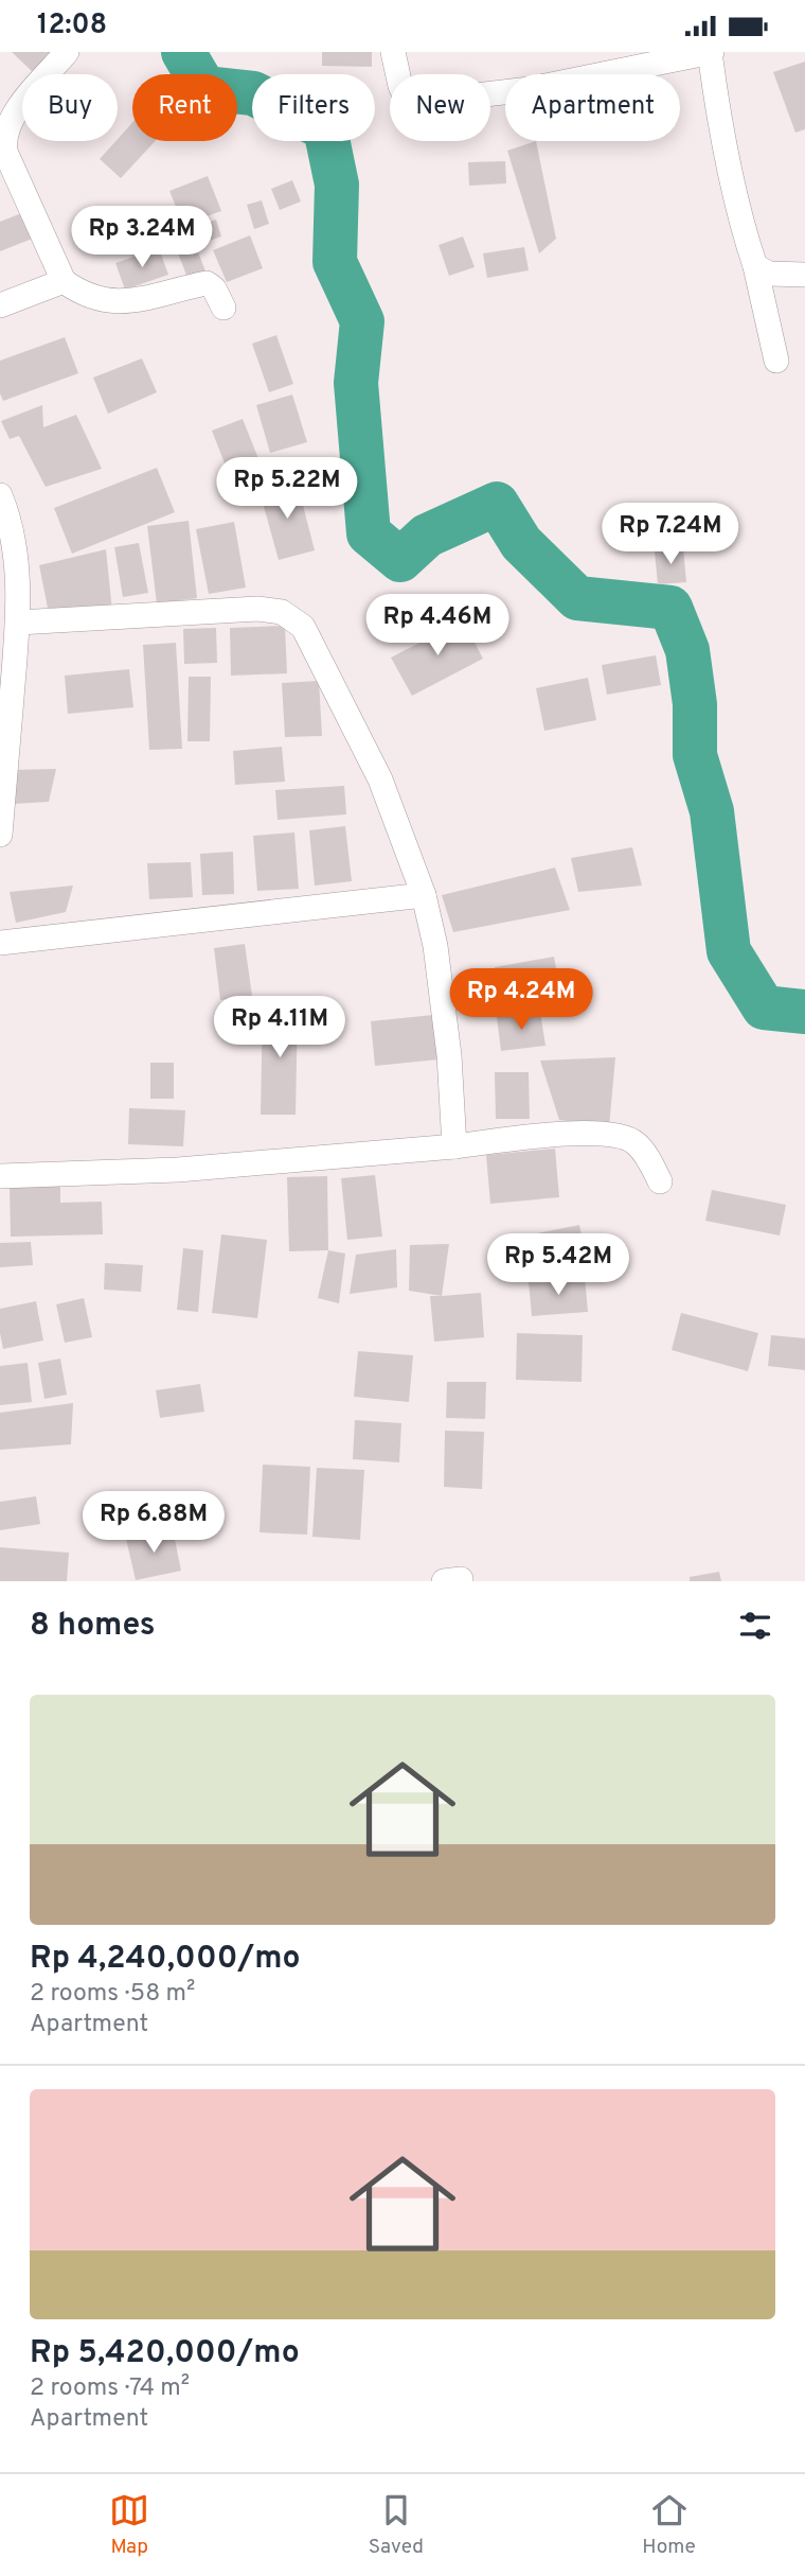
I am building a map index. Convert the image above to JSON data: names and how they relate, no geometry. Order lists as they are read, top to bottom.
{
  "page": {
    "status": "12:08",
    "chip": [
      "Buy",
      "Rent",
      "Filters",
      "New",
      "Apartment"
    ],
    "price": [
      "Rp 3.24M",
      "Rp 5.22M",
      "Rp 7.24M",
      "Rp 4.46M",
      "Rp 4.24M",
      "Rp 4.11M",
      "Rp 5.42M",
      "Rp 6.88M"
    ],
    "heading": "8 homes",
    "list": [
      {
        "name": "Rp 4,240,000/mo",
        "note": "2 rooms · 58 m² · Apartment"
      },
      {
        "name": "Rp 5,420,000/mo",
        "note": "2 rooms · 74 m² · Apartment"
      }
    ],
    "tabs": ["Map", "Saved", "Home"]
  }
}
